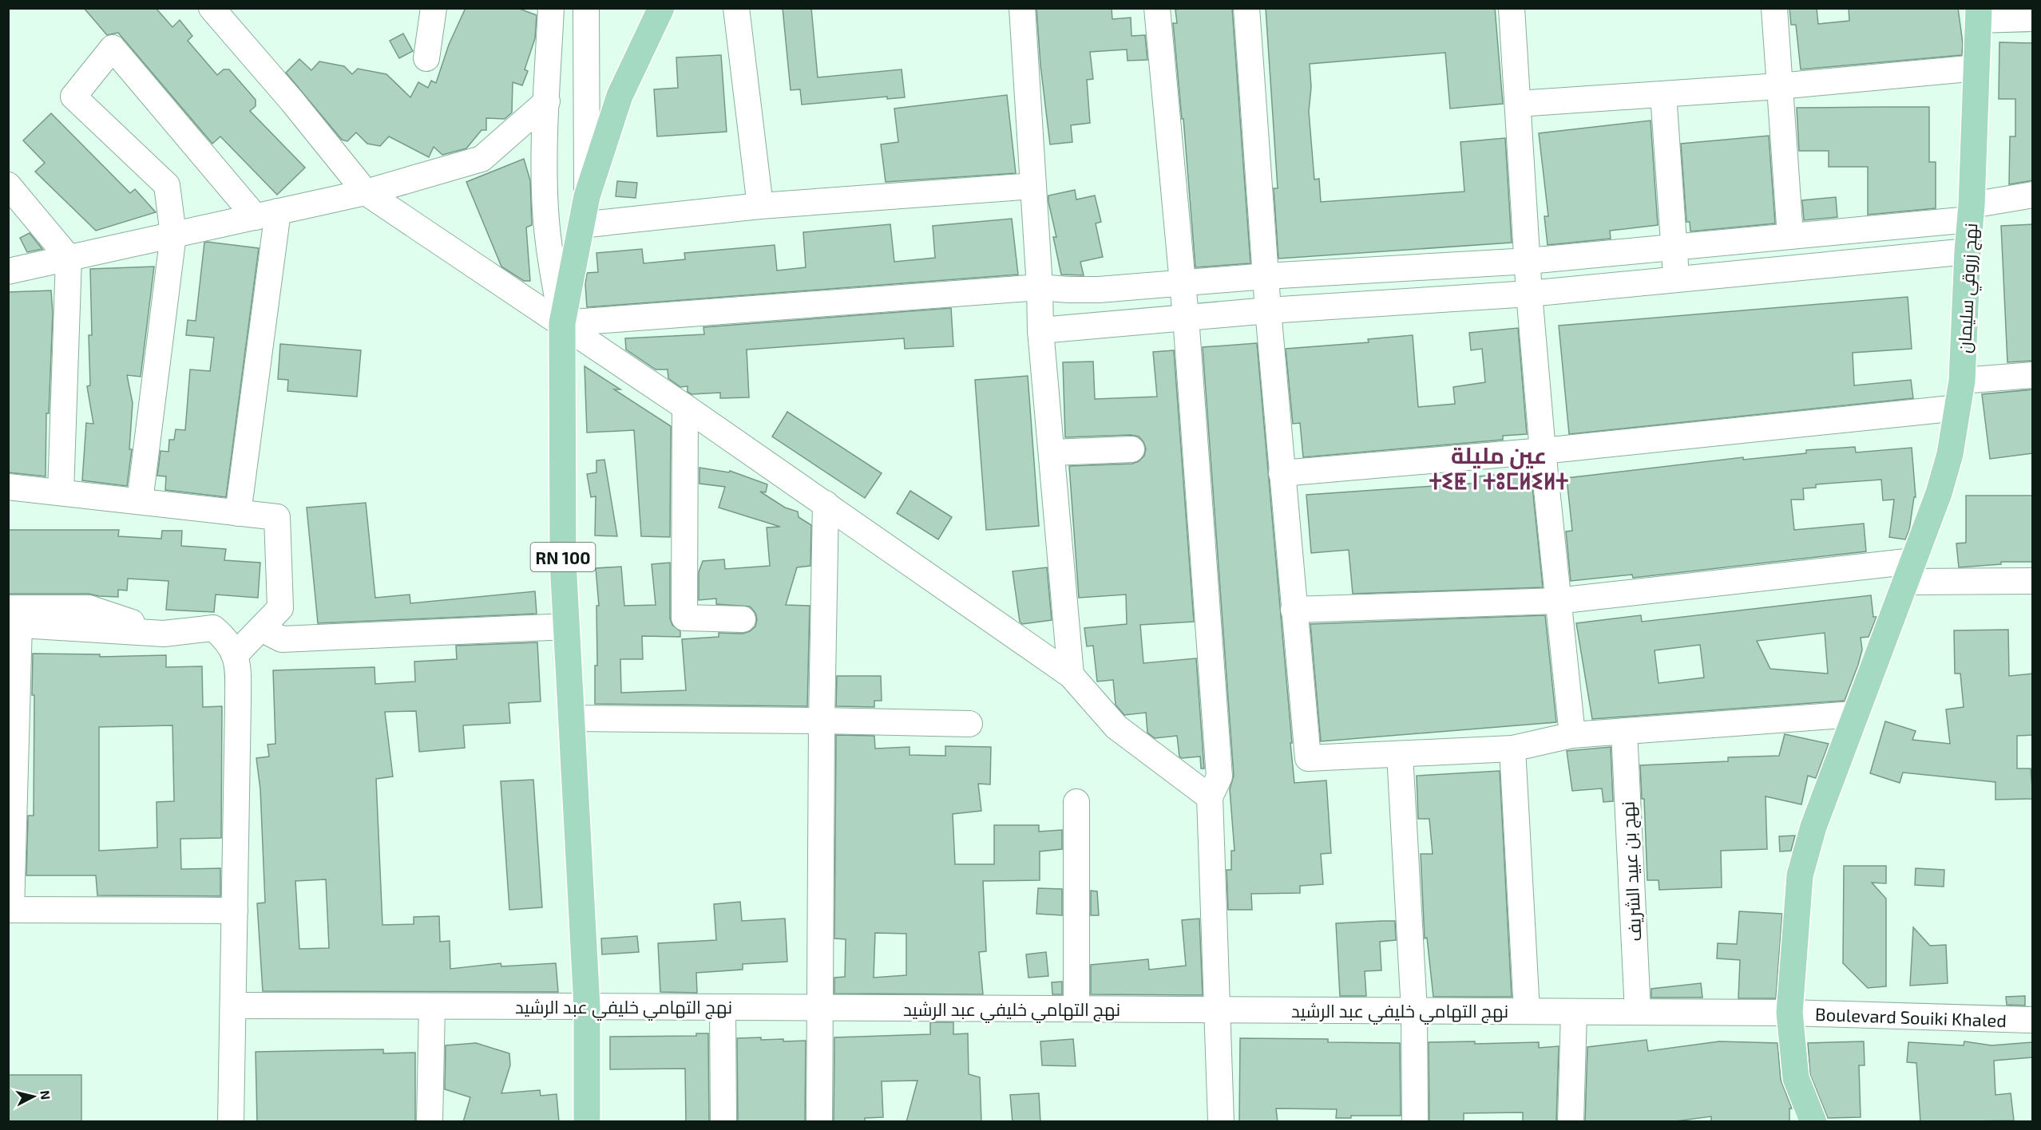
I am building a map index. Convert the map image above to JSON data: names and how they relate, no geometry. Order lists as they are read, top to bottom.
{
  "streets": {
    "main road": ["نهج زروقي سليمان", "RN 100"],
    "street": ["نهج بن عبيد الشريف", "نهج التهامي خليفي عبد الرشيد", "Boulevard Souiki Khaled"]
  },
  "crossings": [
    ["نهج زروقي سليمان", "نهج التهامي خليفي عبد الرشيد"],
    ["نهج زروقي سليمان", "Boulevard Souiki Khaled"],
    ["RN 100", "نهج التهامي خليفي عبد الرشيد"],
    ["نهج بن عبيد الشريف", "نهج التهامي خليفي عبد الرشيد"],
    ["نهج التهامي خليفي عبد الرشيد", "Boulevard Souiki Khaled"]
  ],
  "districts": ["عين مليلة ⵜⵉⵟ ⵏ ⵜⵓⵎⵍⵉⵍⵜ"],
  "north": "right"
}
